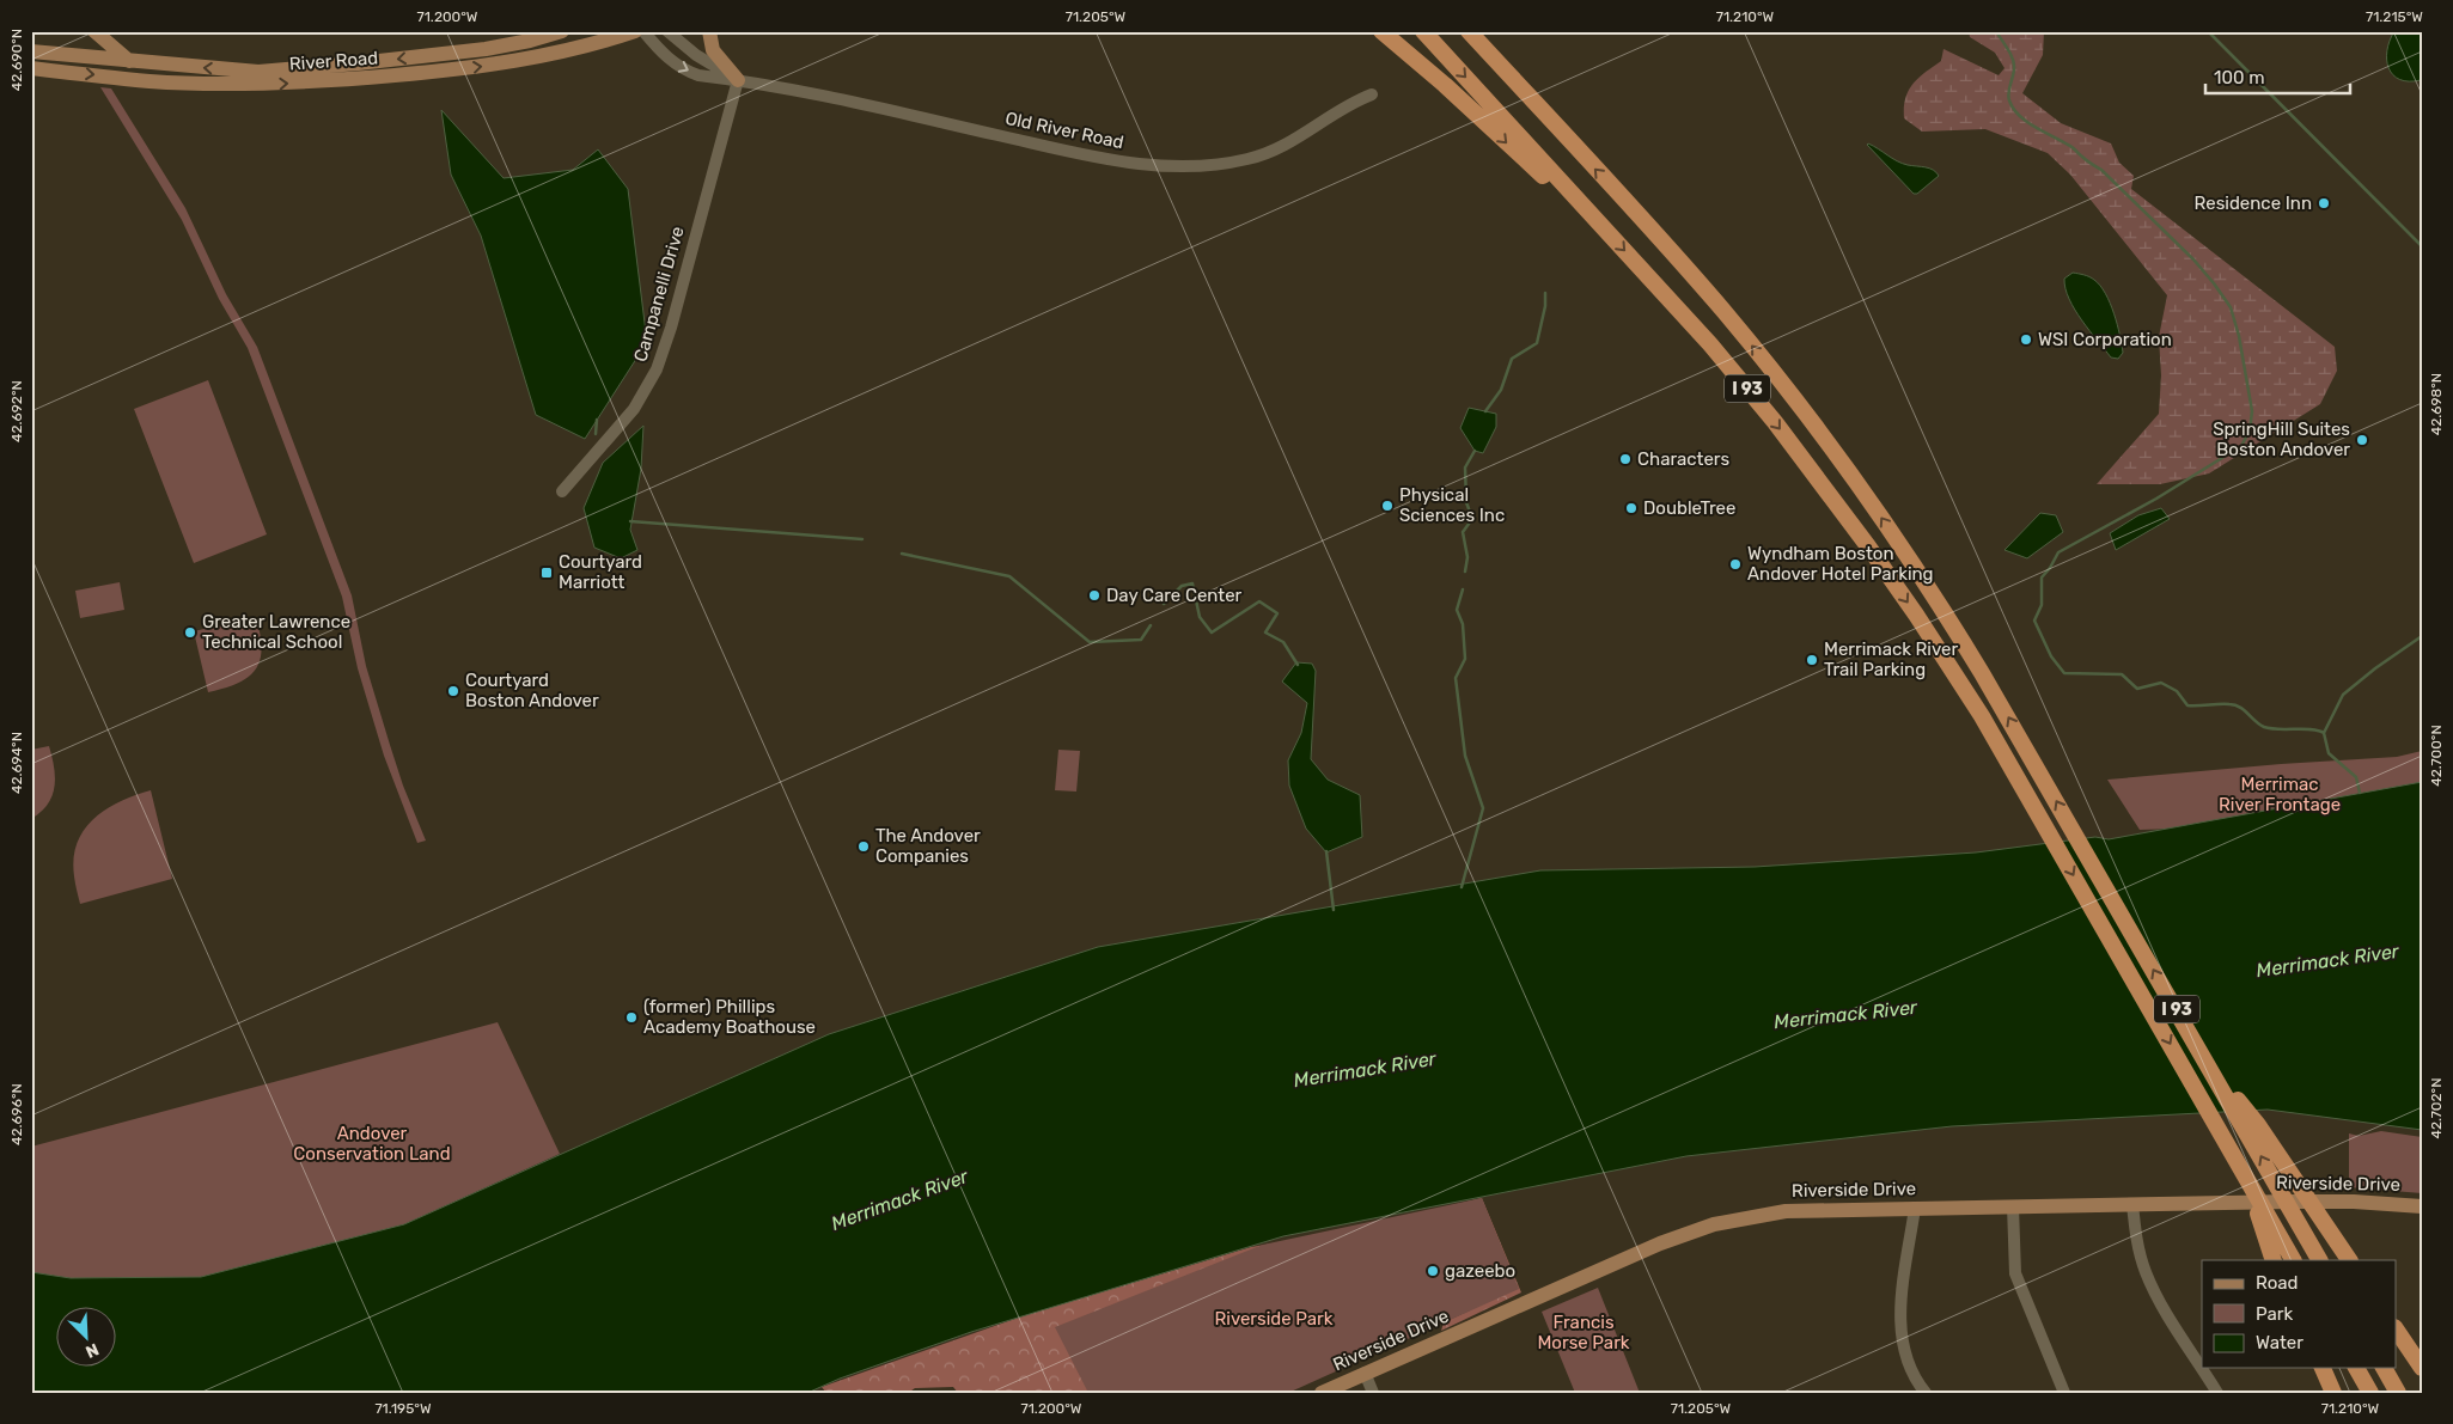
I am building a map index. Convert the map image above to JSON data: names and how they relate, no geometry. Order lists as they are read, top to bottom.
{
  "streets": {
    "highway": ["I 93"],
    "main road": ["River Road", "Riverside Drive"],
    "street": ["Old River Road", "Campanelli Drive"]
  },
  "crossings": [
    ["Old River Road", "Campanelli Drive"]
  ],
  "water": ["Merrimack River"],
  "parks": [
    "Merrimac River Frontage",
    "Andover Conservation Land",
    "Riverside Park",
    "Francis Morse Park"
  ],
  "places": {
    "other": [
      "Residence Inn",
      "WSI Corporation",
      "SpringHill Suites Boston Andover",
      "Characters",
      "Physical Sciences Inc",
      "DoubleTree",
      "Wyndham Boston Andover Hotel Parking",
      "Day Care Center",
      "Greater Lawrence Technical School",
      "Merrimack River Trail Parking",
      "Courtyard Boston Andover",
      "The Andover Companies",
      "(former) Phillips Academy Boathouse",
      "gazeebo"
    ],
    "transit": ["Courtyard Marriott"]
  },
  "legend": ["Road", "Park", "Water"],
  "scale_bar": "100 m",
  "north": "bottom right",
  "coordinates": [
    "71.200°W",
    "71.205°W",
    "71.210°W",
    "71.215°W",
    "42.690°N",
    "42.698°N",
    "42.692°N",
    "42.700°N",
    "42.694°N",
    "42.702°N",
    "42.696°N",
    "71.195°W"
  ]
}
